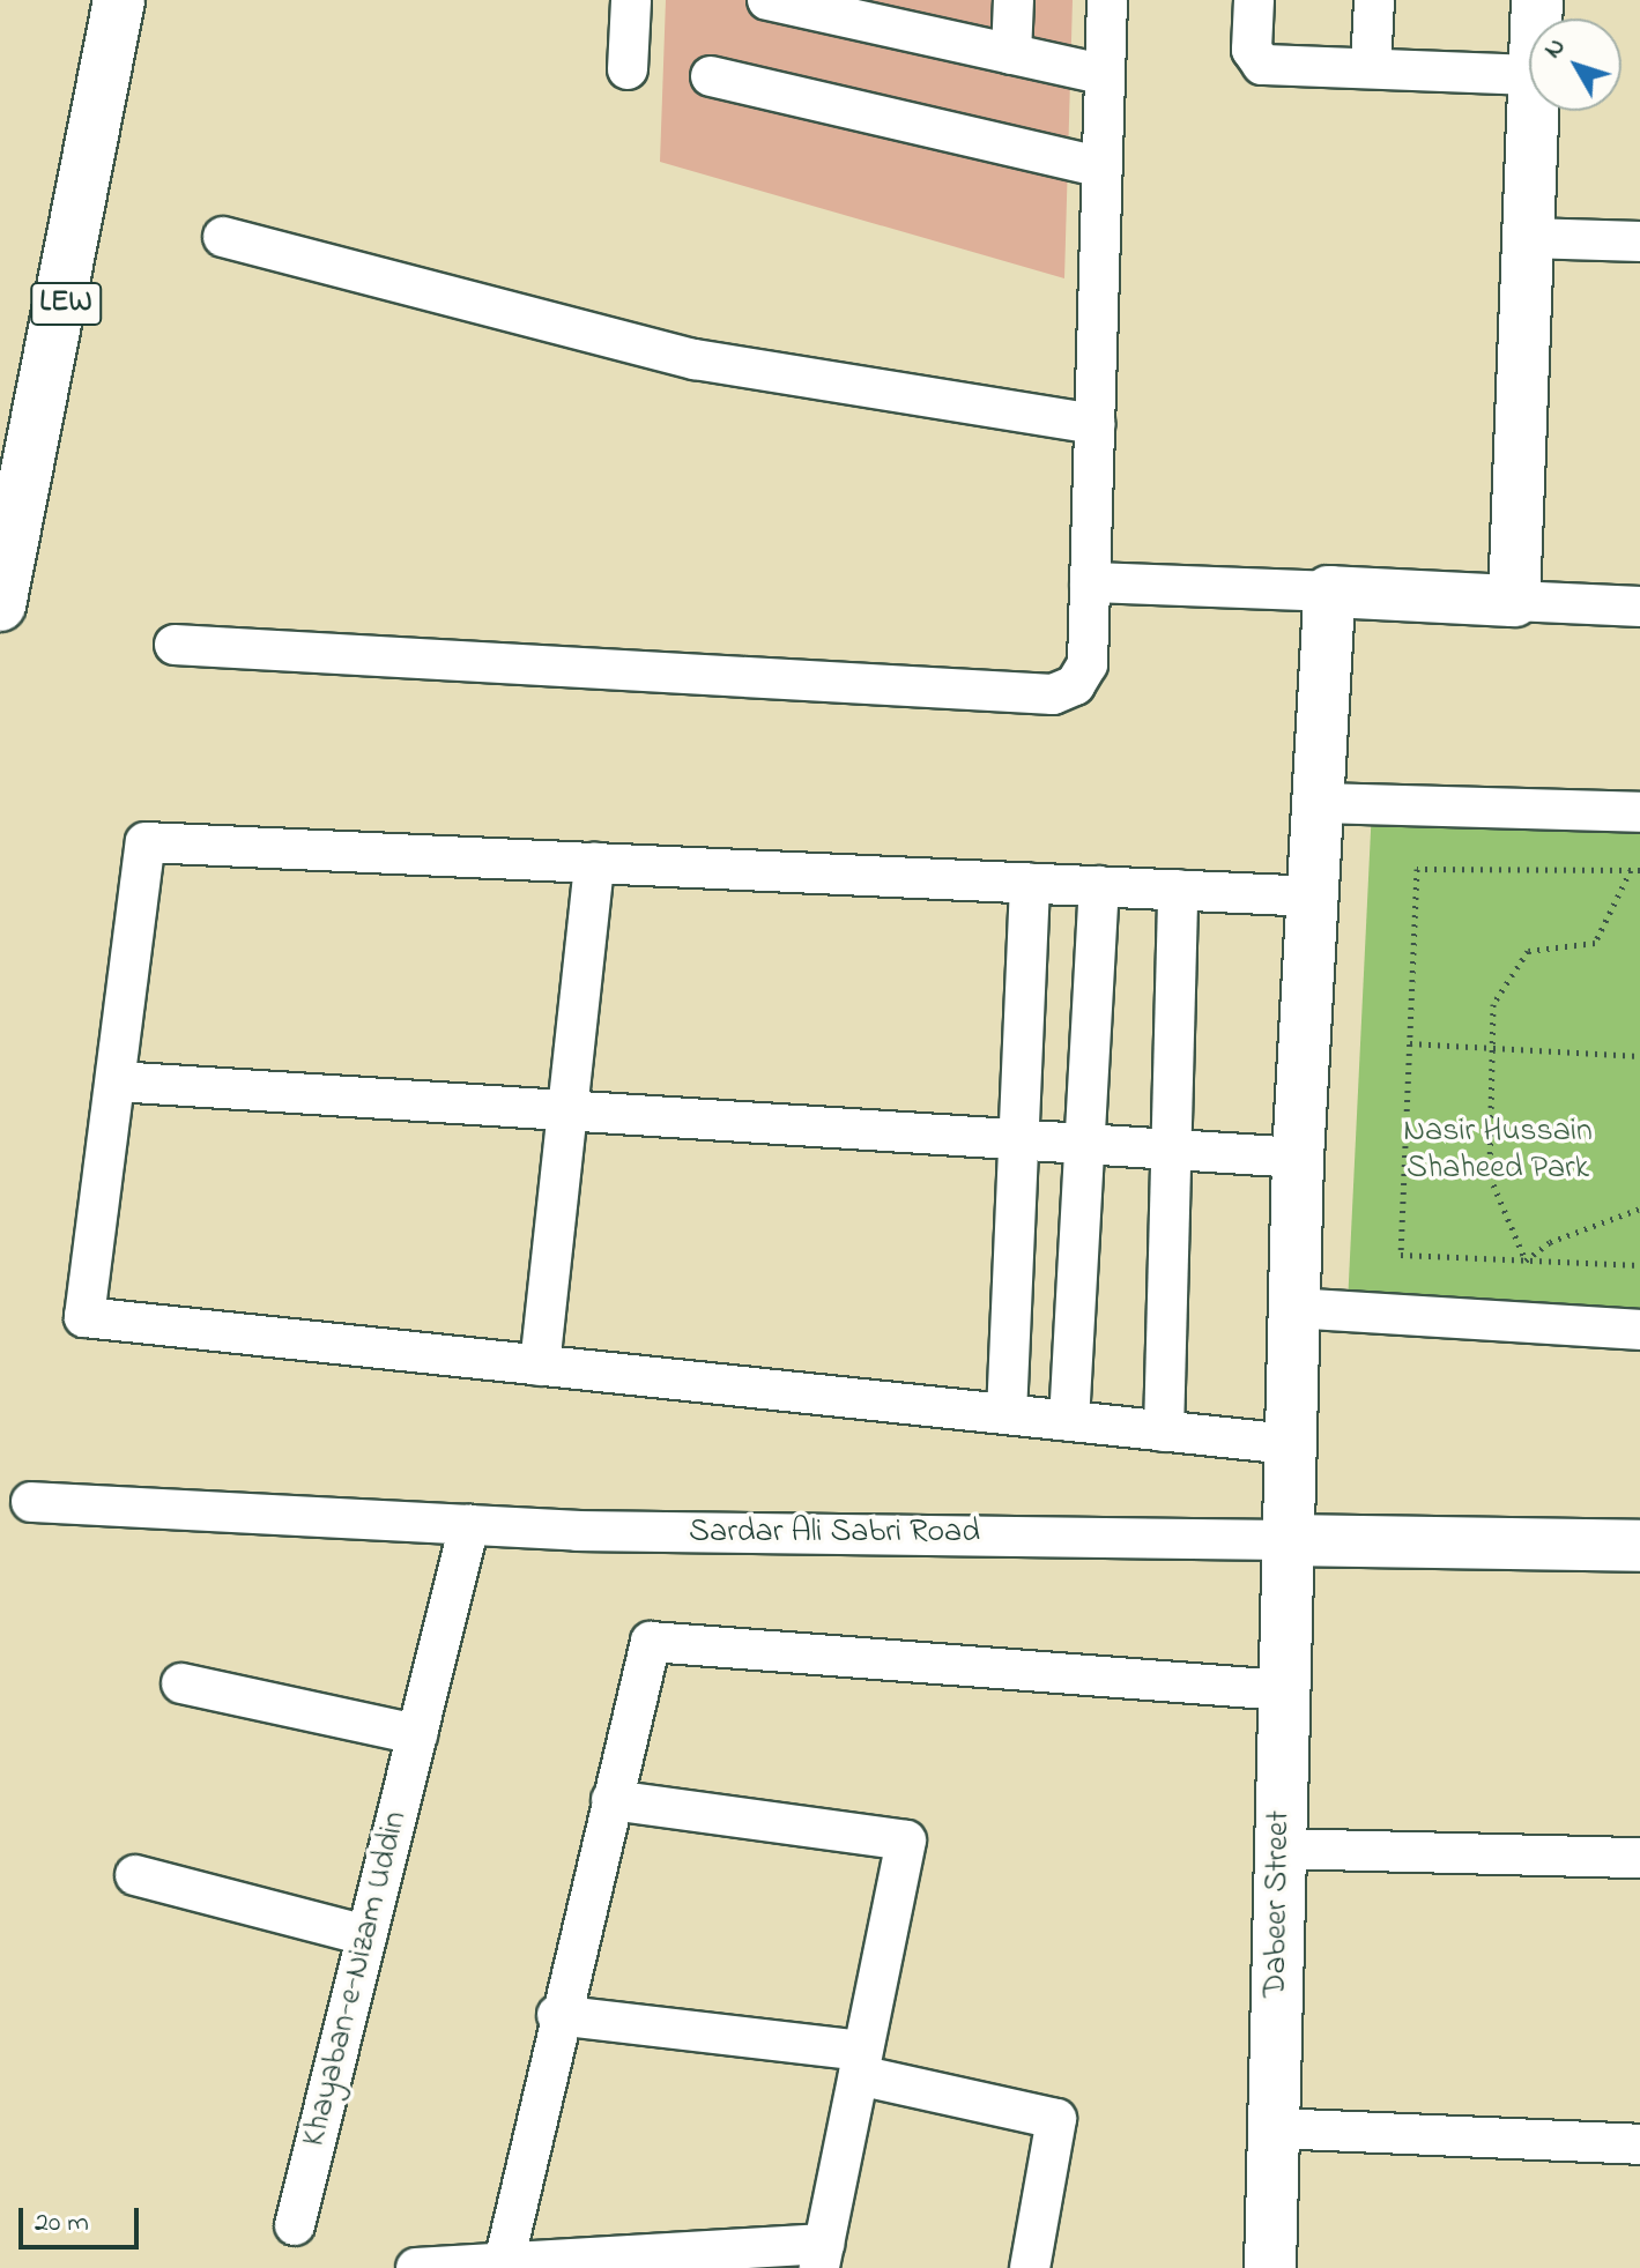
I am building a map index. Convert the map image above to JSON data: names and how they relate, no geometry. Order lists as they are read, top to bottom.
{
  "streets": {
    "main road": ["LEW", "Sardar Ali Sabri Road", "Dabeer Street"],
    "street": ["Khayaban-e-Nizam Uddin"]
  },
  "crossings": [
    ["Sardar Ali Sabri Road", "Dabeer Street"],
    ["Sardar Ali Sabri Road", "Khayaban-e-Nizam Uddin"]
  ],
  "parks": ["Nasir Hussain Shaheed Park"],
  "scale_bar": "20 m",
  "north": "top left"
}
